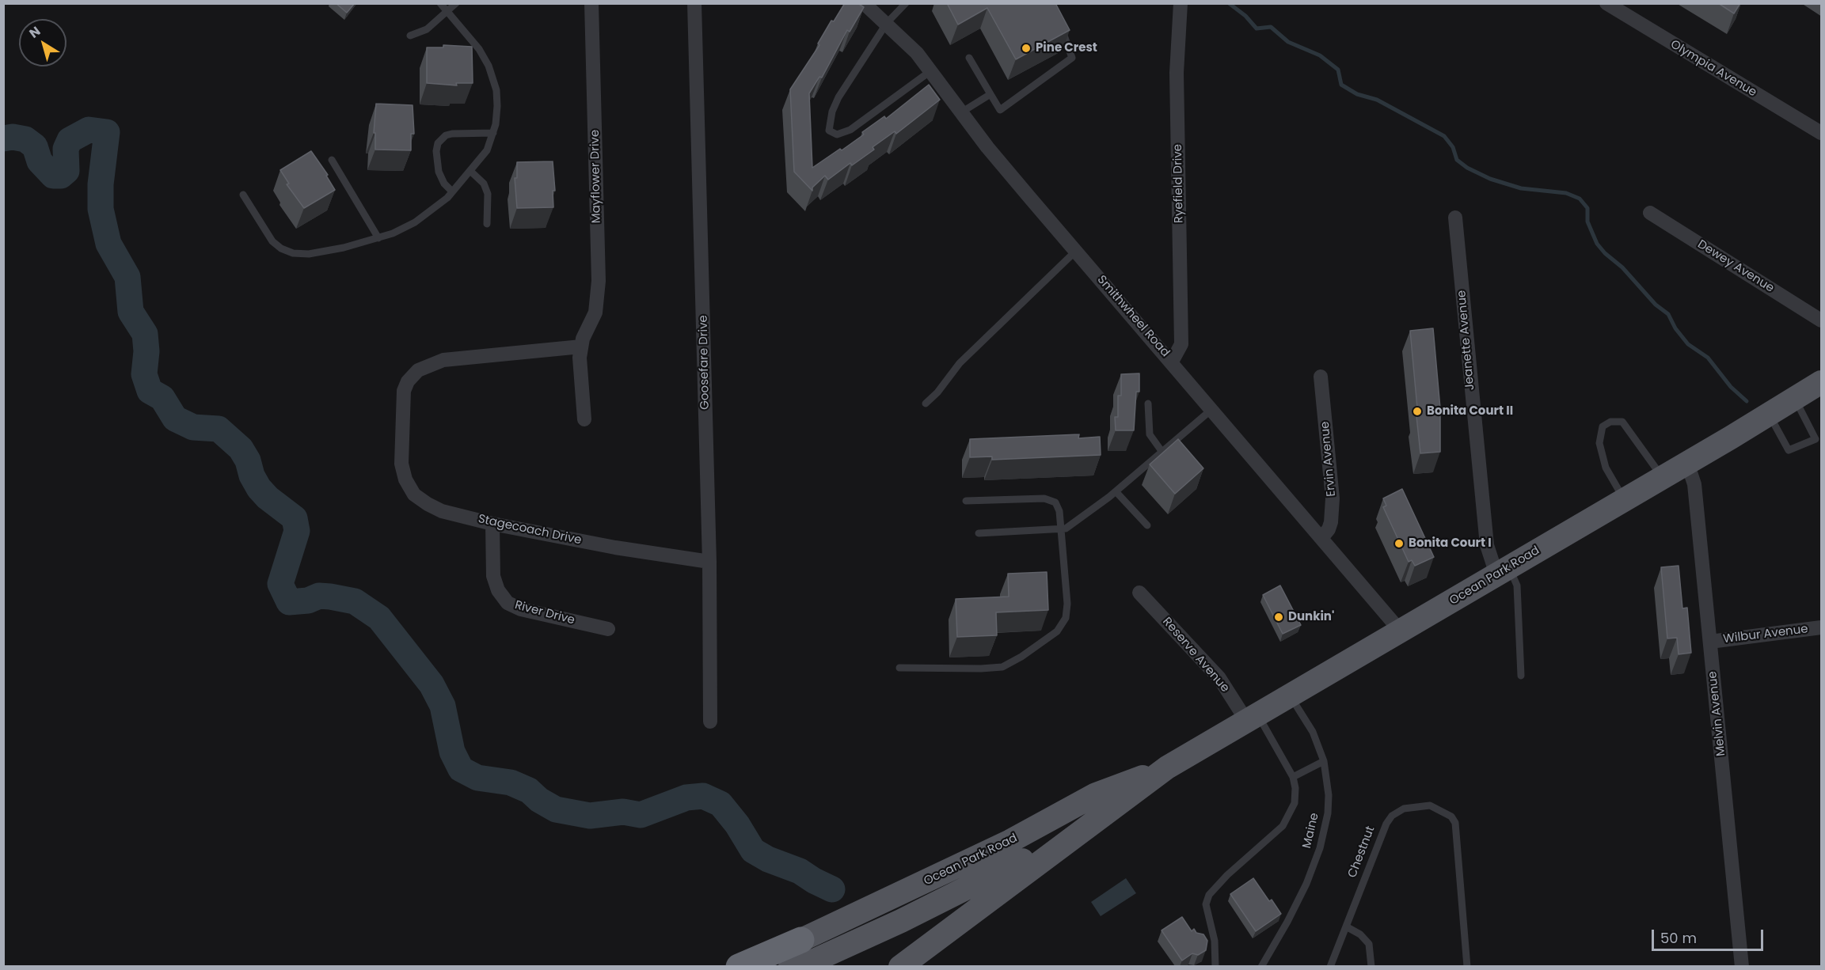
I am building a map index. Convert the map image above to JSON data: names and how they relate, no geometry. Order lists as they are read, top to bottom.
{
  "streets": {
    "main road": ["Ocean Park Road"],
    "street": [
      "Olympia Avenue",
      "Mayflower Drive",
      "Ryefield Drive",
      "Dewey Avenue",
      "Smithwheel Road",
      "Jeanette Avenue",
      "Goosefare Drive",
      "Ervin Avenue",
      "Stagecoach Drive",
      "River Drive",
      "Wilbur Avenue",
      "Reserve Avenue",
      "Melvin Avenue"
    ],
    "lane": ["Maine", "Chestnut"]
  },
  "crossings": [
    ["Mayflower Drive", "Stagecoach Drive"],
    ["Ryefield Drive", "Smithwheel Road"],
    ["Smithwheel Road", "Ervin Avenue"],
    ["Smithwheel Road", "Ocean Park Road"],
    ["Jeanette Avenue", "Ocean Park Road"],
    ["Goosefare Drive", "Stagecoach Drive"],
    ["Stagecoach Drive", "River Drive"],
    ["Ocean Park Road", "Reserve Avenue"],
    ["Ocean Park Road", "Melvin Avenue"],
    ["Ocean Park Road", "Maine"],
    ["Wilbur Avenue", "Melvin Avenue"]
  ],
  "places": [
    "Pine Crest",
    "Bonita Court II",
    "Bonita Court I",
    "Dunkin'"
  ],
  "scale_bar": "50 m",
  "north": "top left"
}
